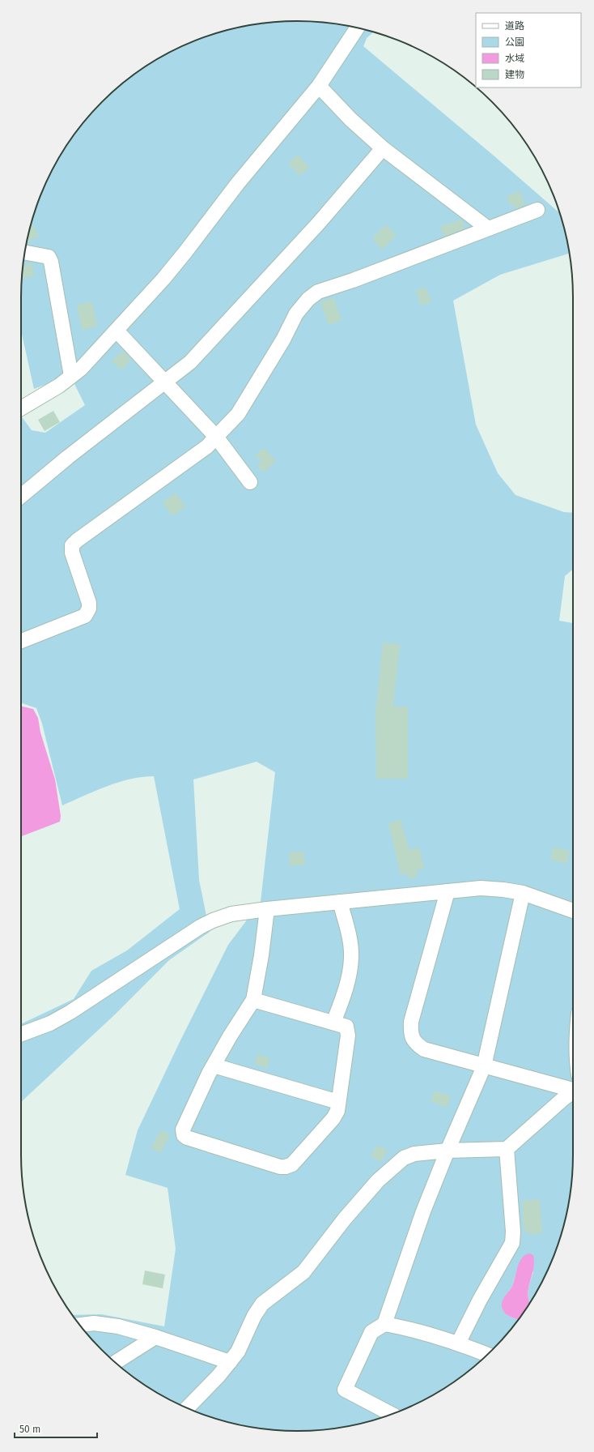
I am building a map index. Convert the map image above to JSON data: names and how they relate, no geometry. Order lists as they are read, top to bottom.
{
  "legend": [
    "道路",
    "公園",
    "水域",
    "建物"
  ],
  "scale_bar": "50 m"
}
